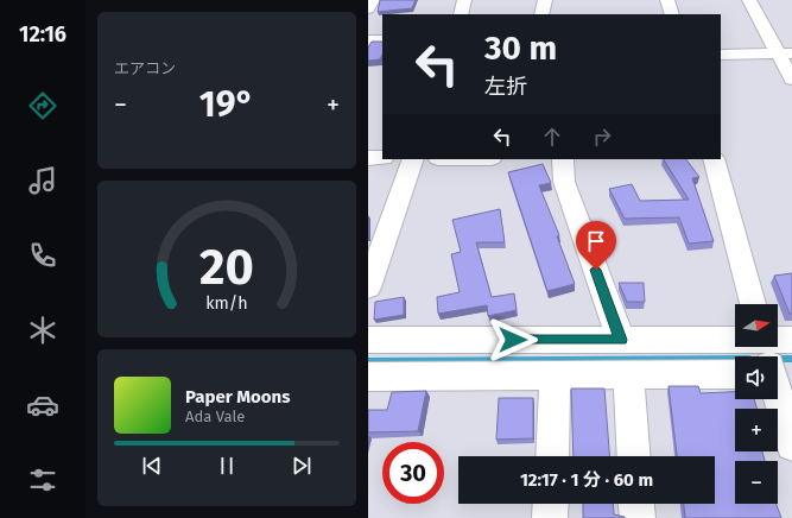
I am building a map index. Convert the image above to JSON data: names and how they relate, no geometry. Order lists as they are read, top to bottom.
{
  "north": "right",
  "page": {
    "tabs": "12:16",
    "tile": "エアコン",
    "turn": ["30 m", "左折"],
    "heat": ["−", "19°", "+"],
    "map_buttons": ["+", "−"],
    "song": ["Paper Moons", "Ada Vale"],
    "limit": "30",
    "trip": "12:17 · 1 分 · 60 m",
    "gauge": ["20", "km/h"]
  }
}
